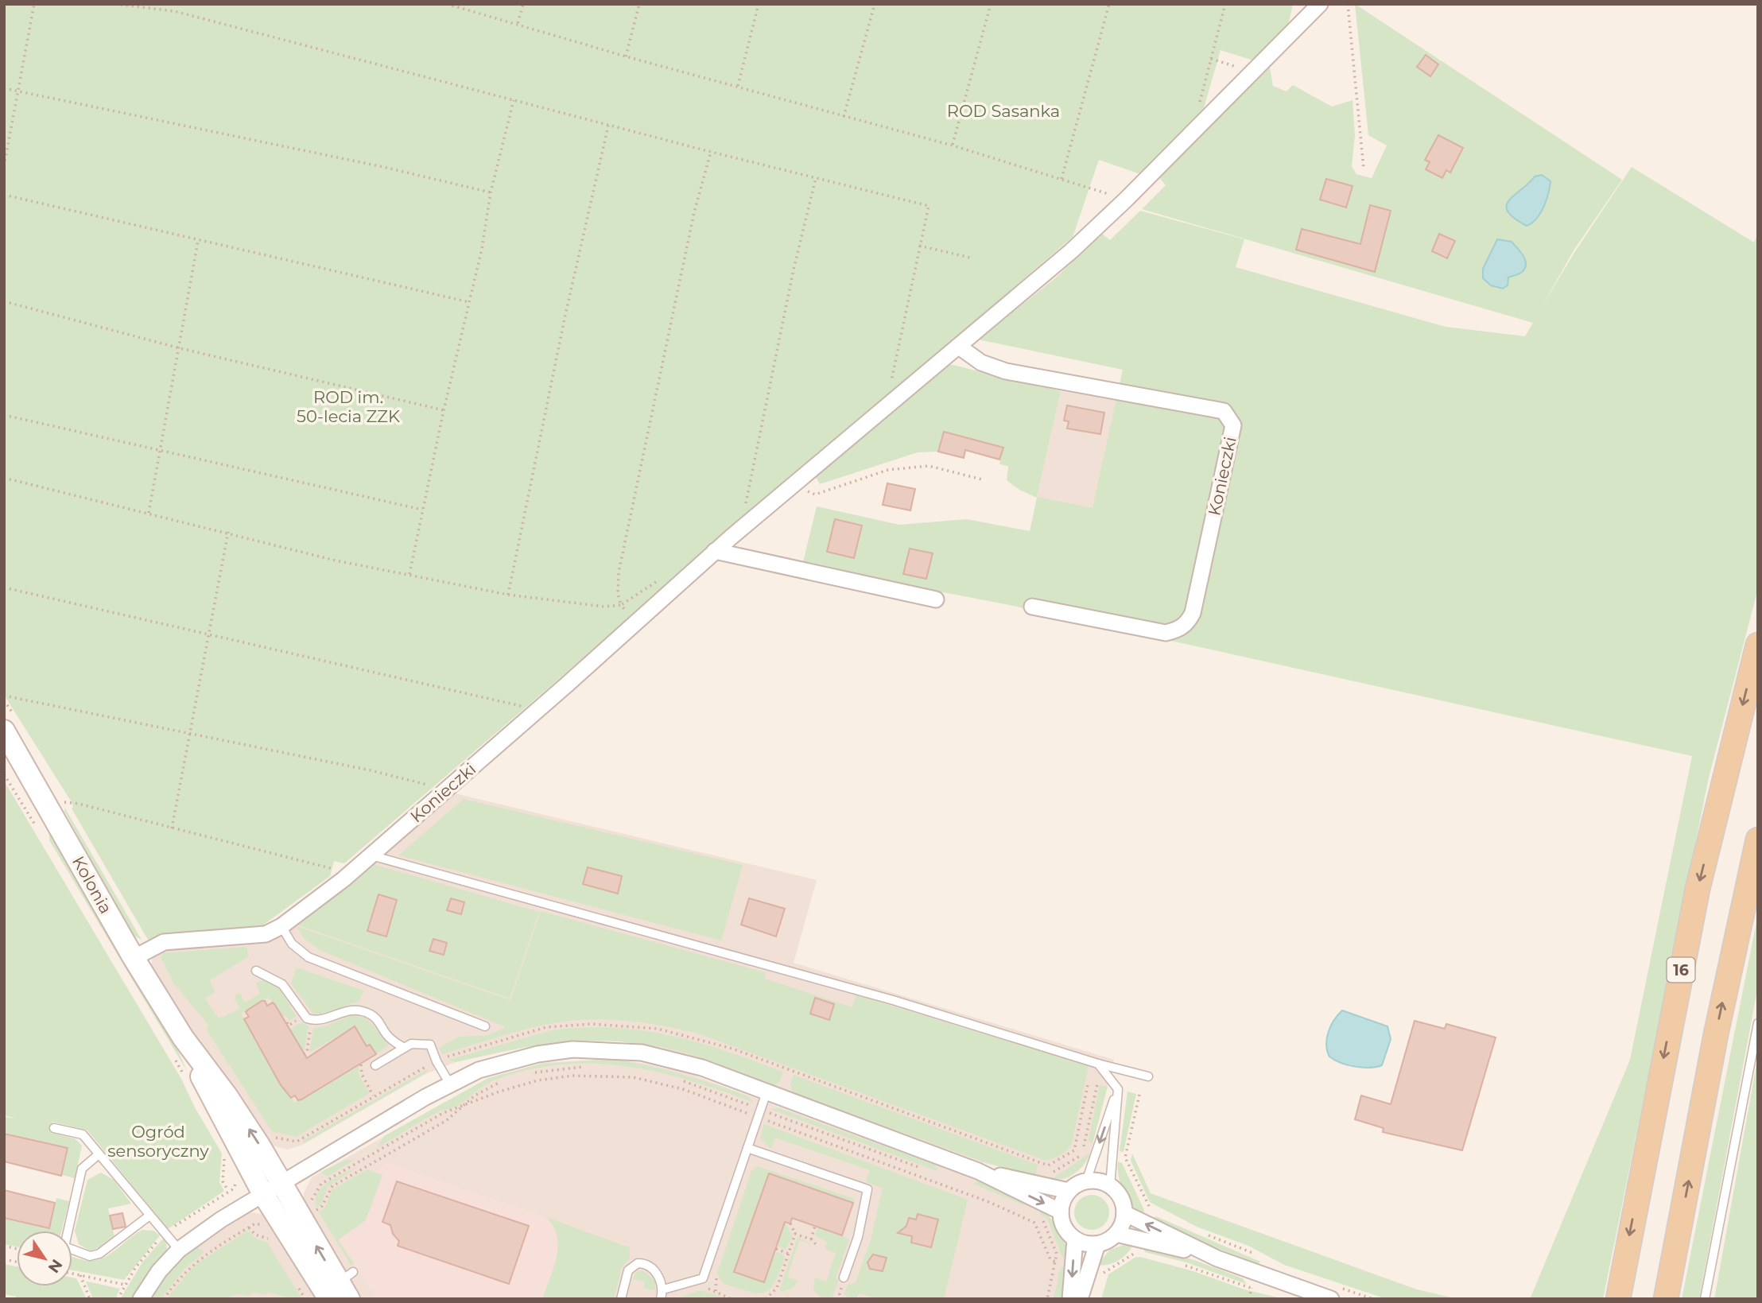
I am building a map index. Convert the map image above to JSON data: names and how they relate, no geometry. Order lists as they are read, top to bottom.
{
  "streets": {
    "main road": ["16"],
    "street": ["Konieczki", "Kolonia"]
  },
  "crossings": [
    ["Konieczki", "Kolonia"]
  ],
  "parks": ["ROD Sasanka", "ROD im. 50-lecia ZZK", "Ogród sensoryczny"],
  "north": "bottom right"
}
